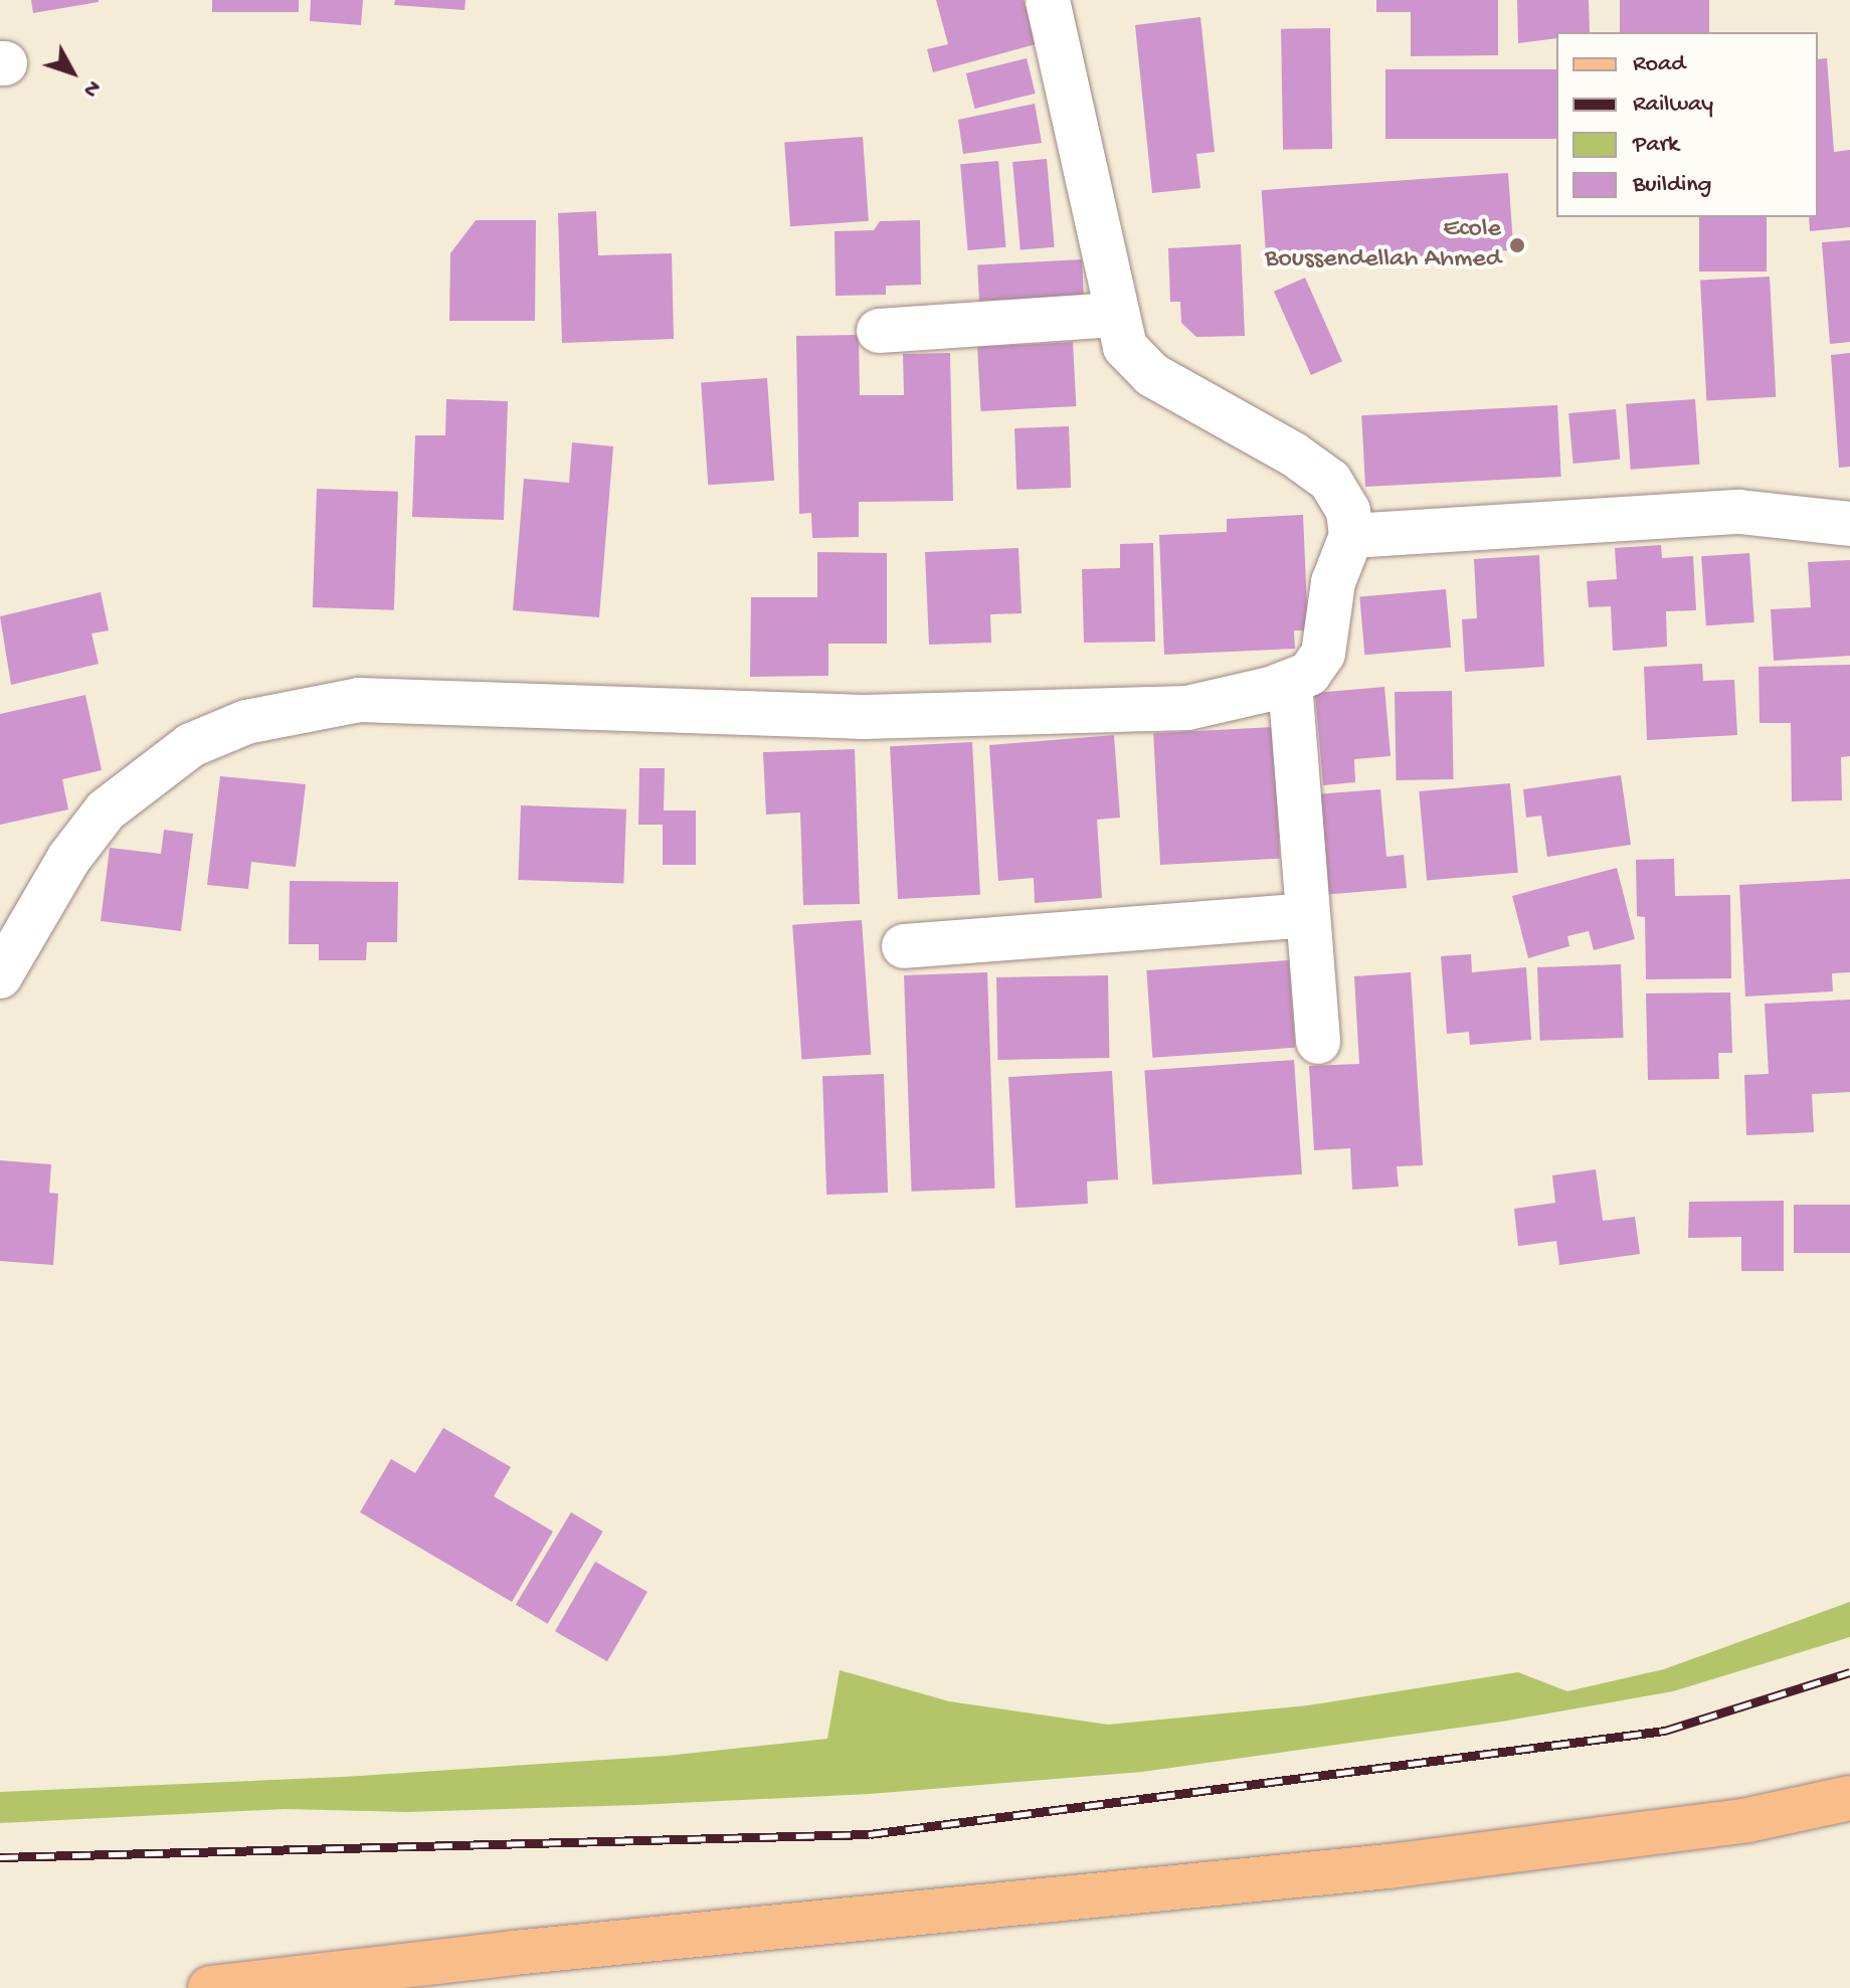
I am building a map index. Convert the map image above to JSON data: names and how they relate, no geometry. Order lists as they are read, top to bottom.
{
  "places": ["Ecole Boussendellah Ahmed"],
  "legend": [
    "Road",
    "Railway",
    "Park",
    "Building"
  ],
  "north": "bottom right"
}
